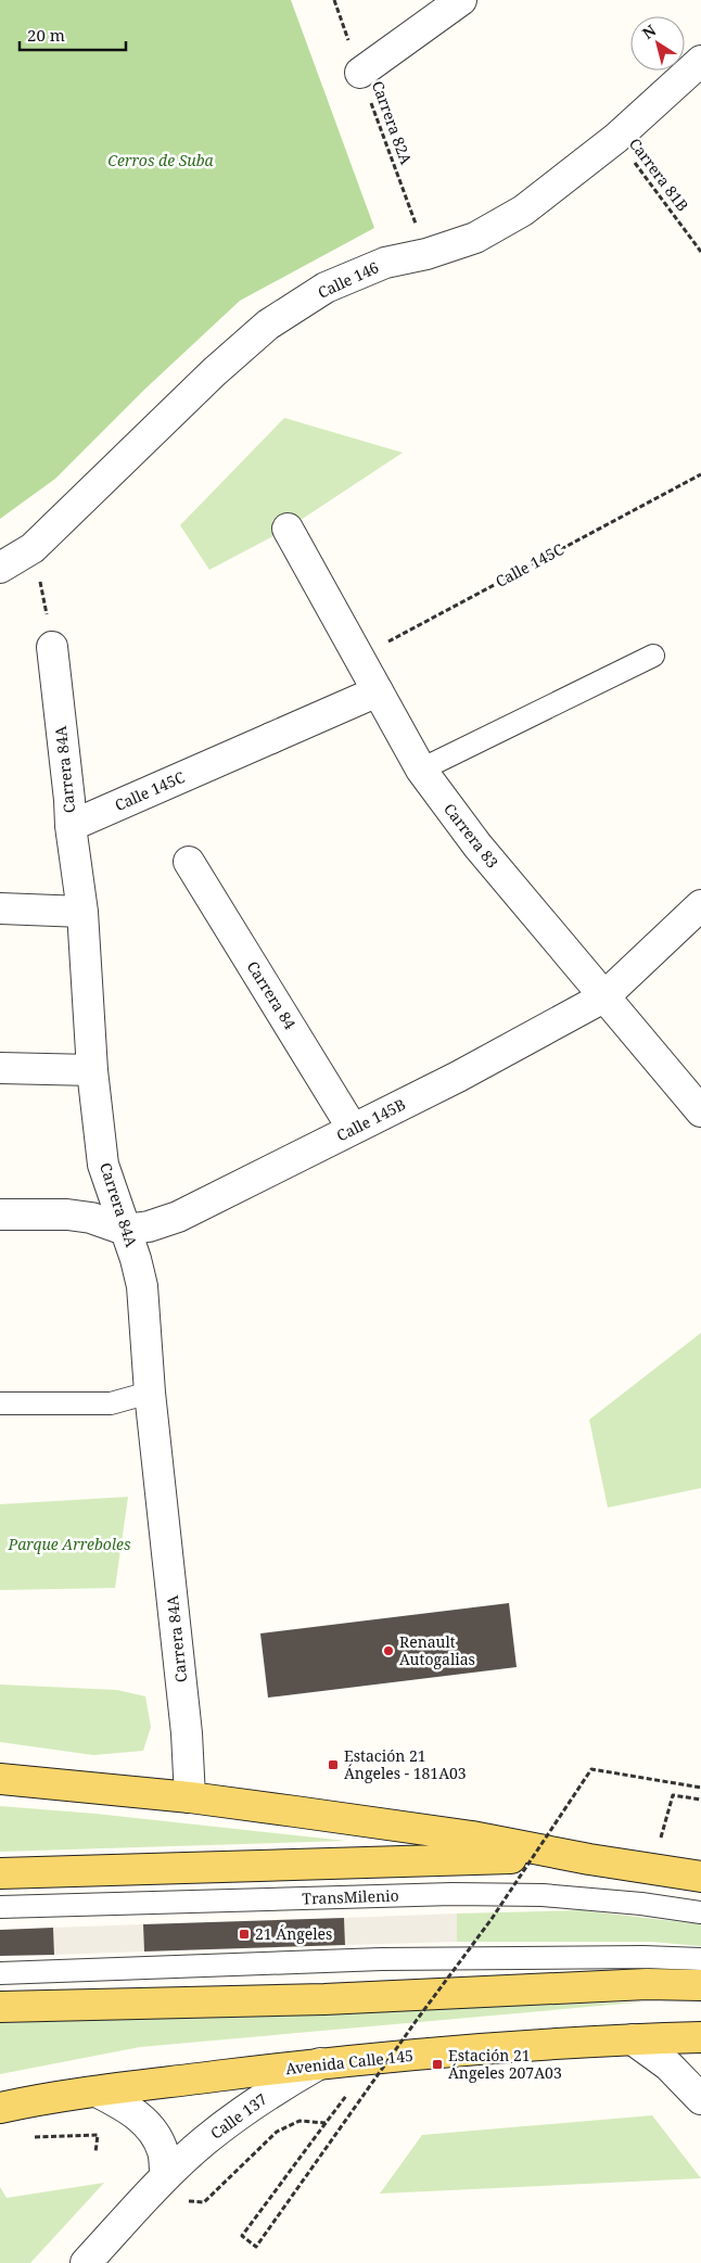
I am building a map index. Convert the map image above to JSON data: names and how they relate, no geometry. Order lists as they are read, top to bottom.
{
  "streets": {
    "main road": ["Avenida Calle 145"],
    "street": [
      "Calle 146",
      "Calle 145C",
      "Carrera 84A",
      "Carrera 83",
      "Carrera 84",
      "Calle 145B",
      "Calle 137"
    ],
    "lane": ["TransMilenio"],
    "path": ["Carrera 82A", "Carrera 81B"]
  },
  "crossings": [
    ["Carrera 82A", "Calle 146"],
    ["Carrera 81B", "Calle 146"],
    ["Calle 145C", "Carrera 84A"],
    ["Calle 145C", "Carrera 83"],
    ["Carrera 84A", "Calle 145B"],
    ["Carrera 83", "Calle 145B"],
    ["Carrera 84", "Calle 145B"],
    ["Avenida Calle 145", "Calle 137"]
  ],
  "parks": ["Cerros de Suba", "Parque Arreboles"],
  "places": {
    "other": ["Renault Autogalias"],
    "transit": ["Estación 21 Ángeles - 181A03", "21 Ángeles", "Estación 21 Ángeles 207A03"]
  },
  "scale_bar": "20 m",
  "north": "top left"
}
